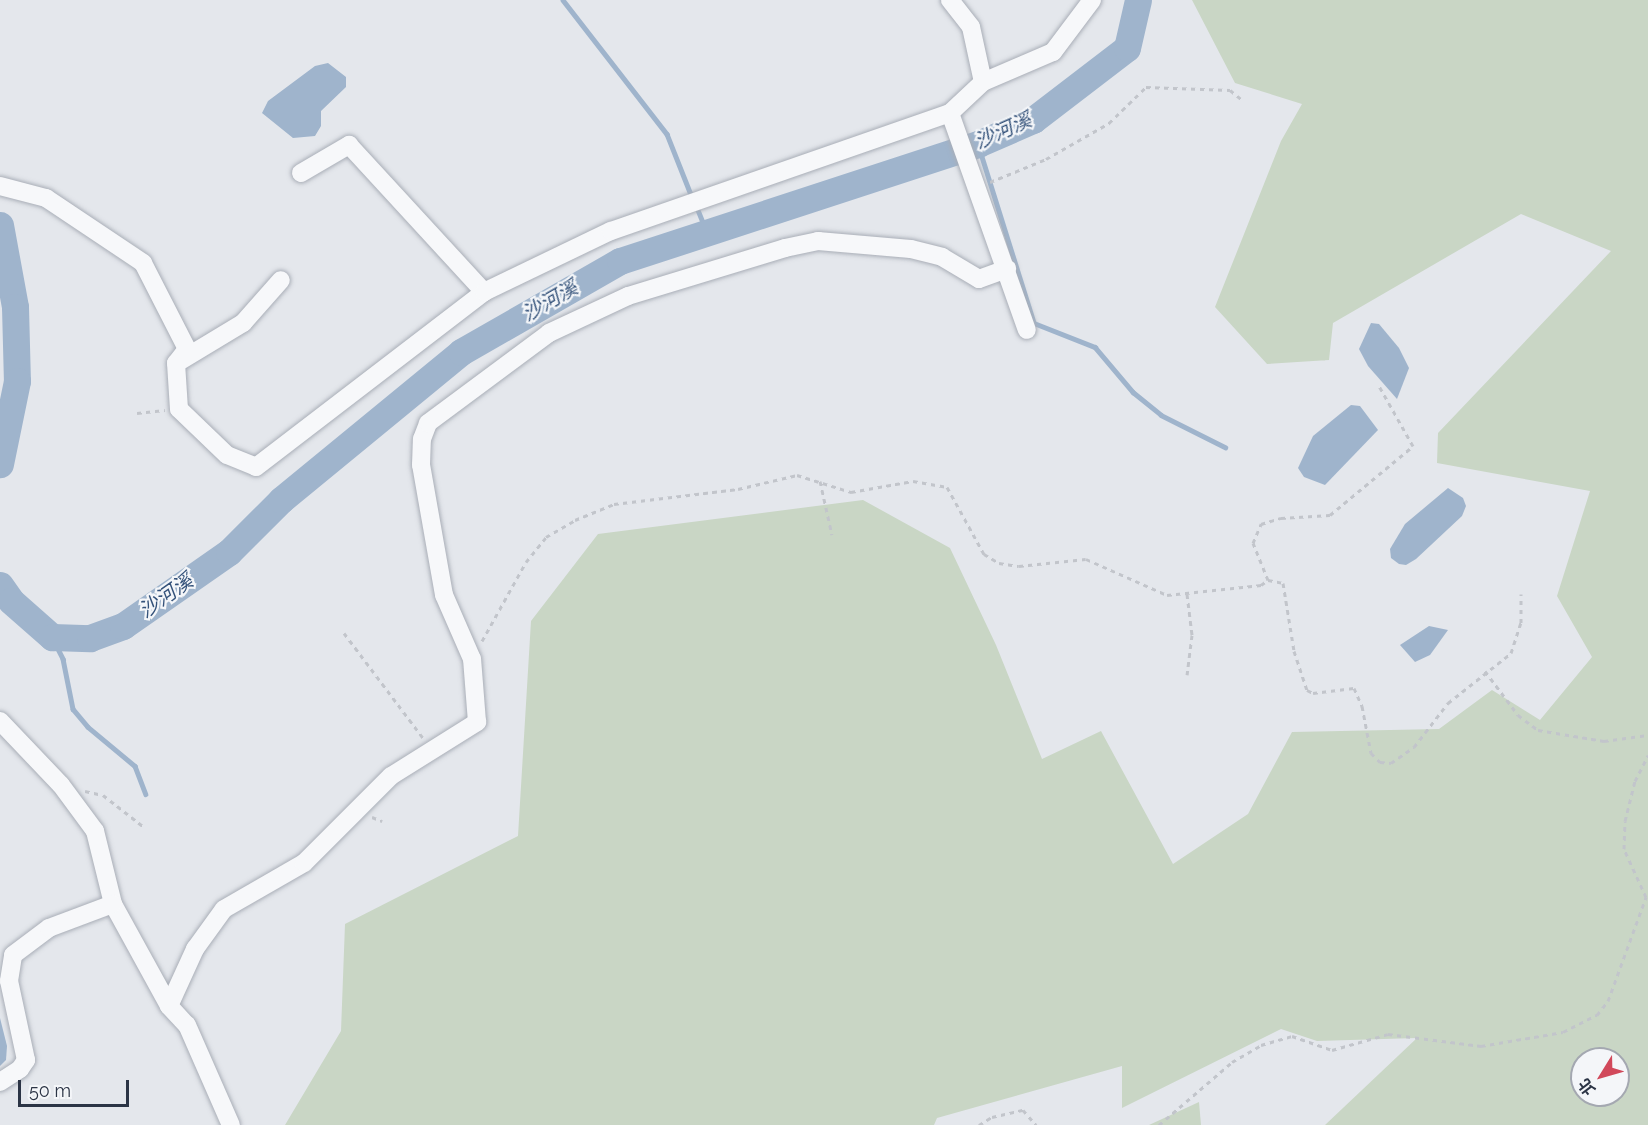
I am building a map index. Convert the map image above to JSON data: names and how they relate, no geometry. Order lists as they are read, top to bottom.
{
  "water": ["沙河溪"],
  "scale_bar": "50 m",
  "north": "bottom left"
}
